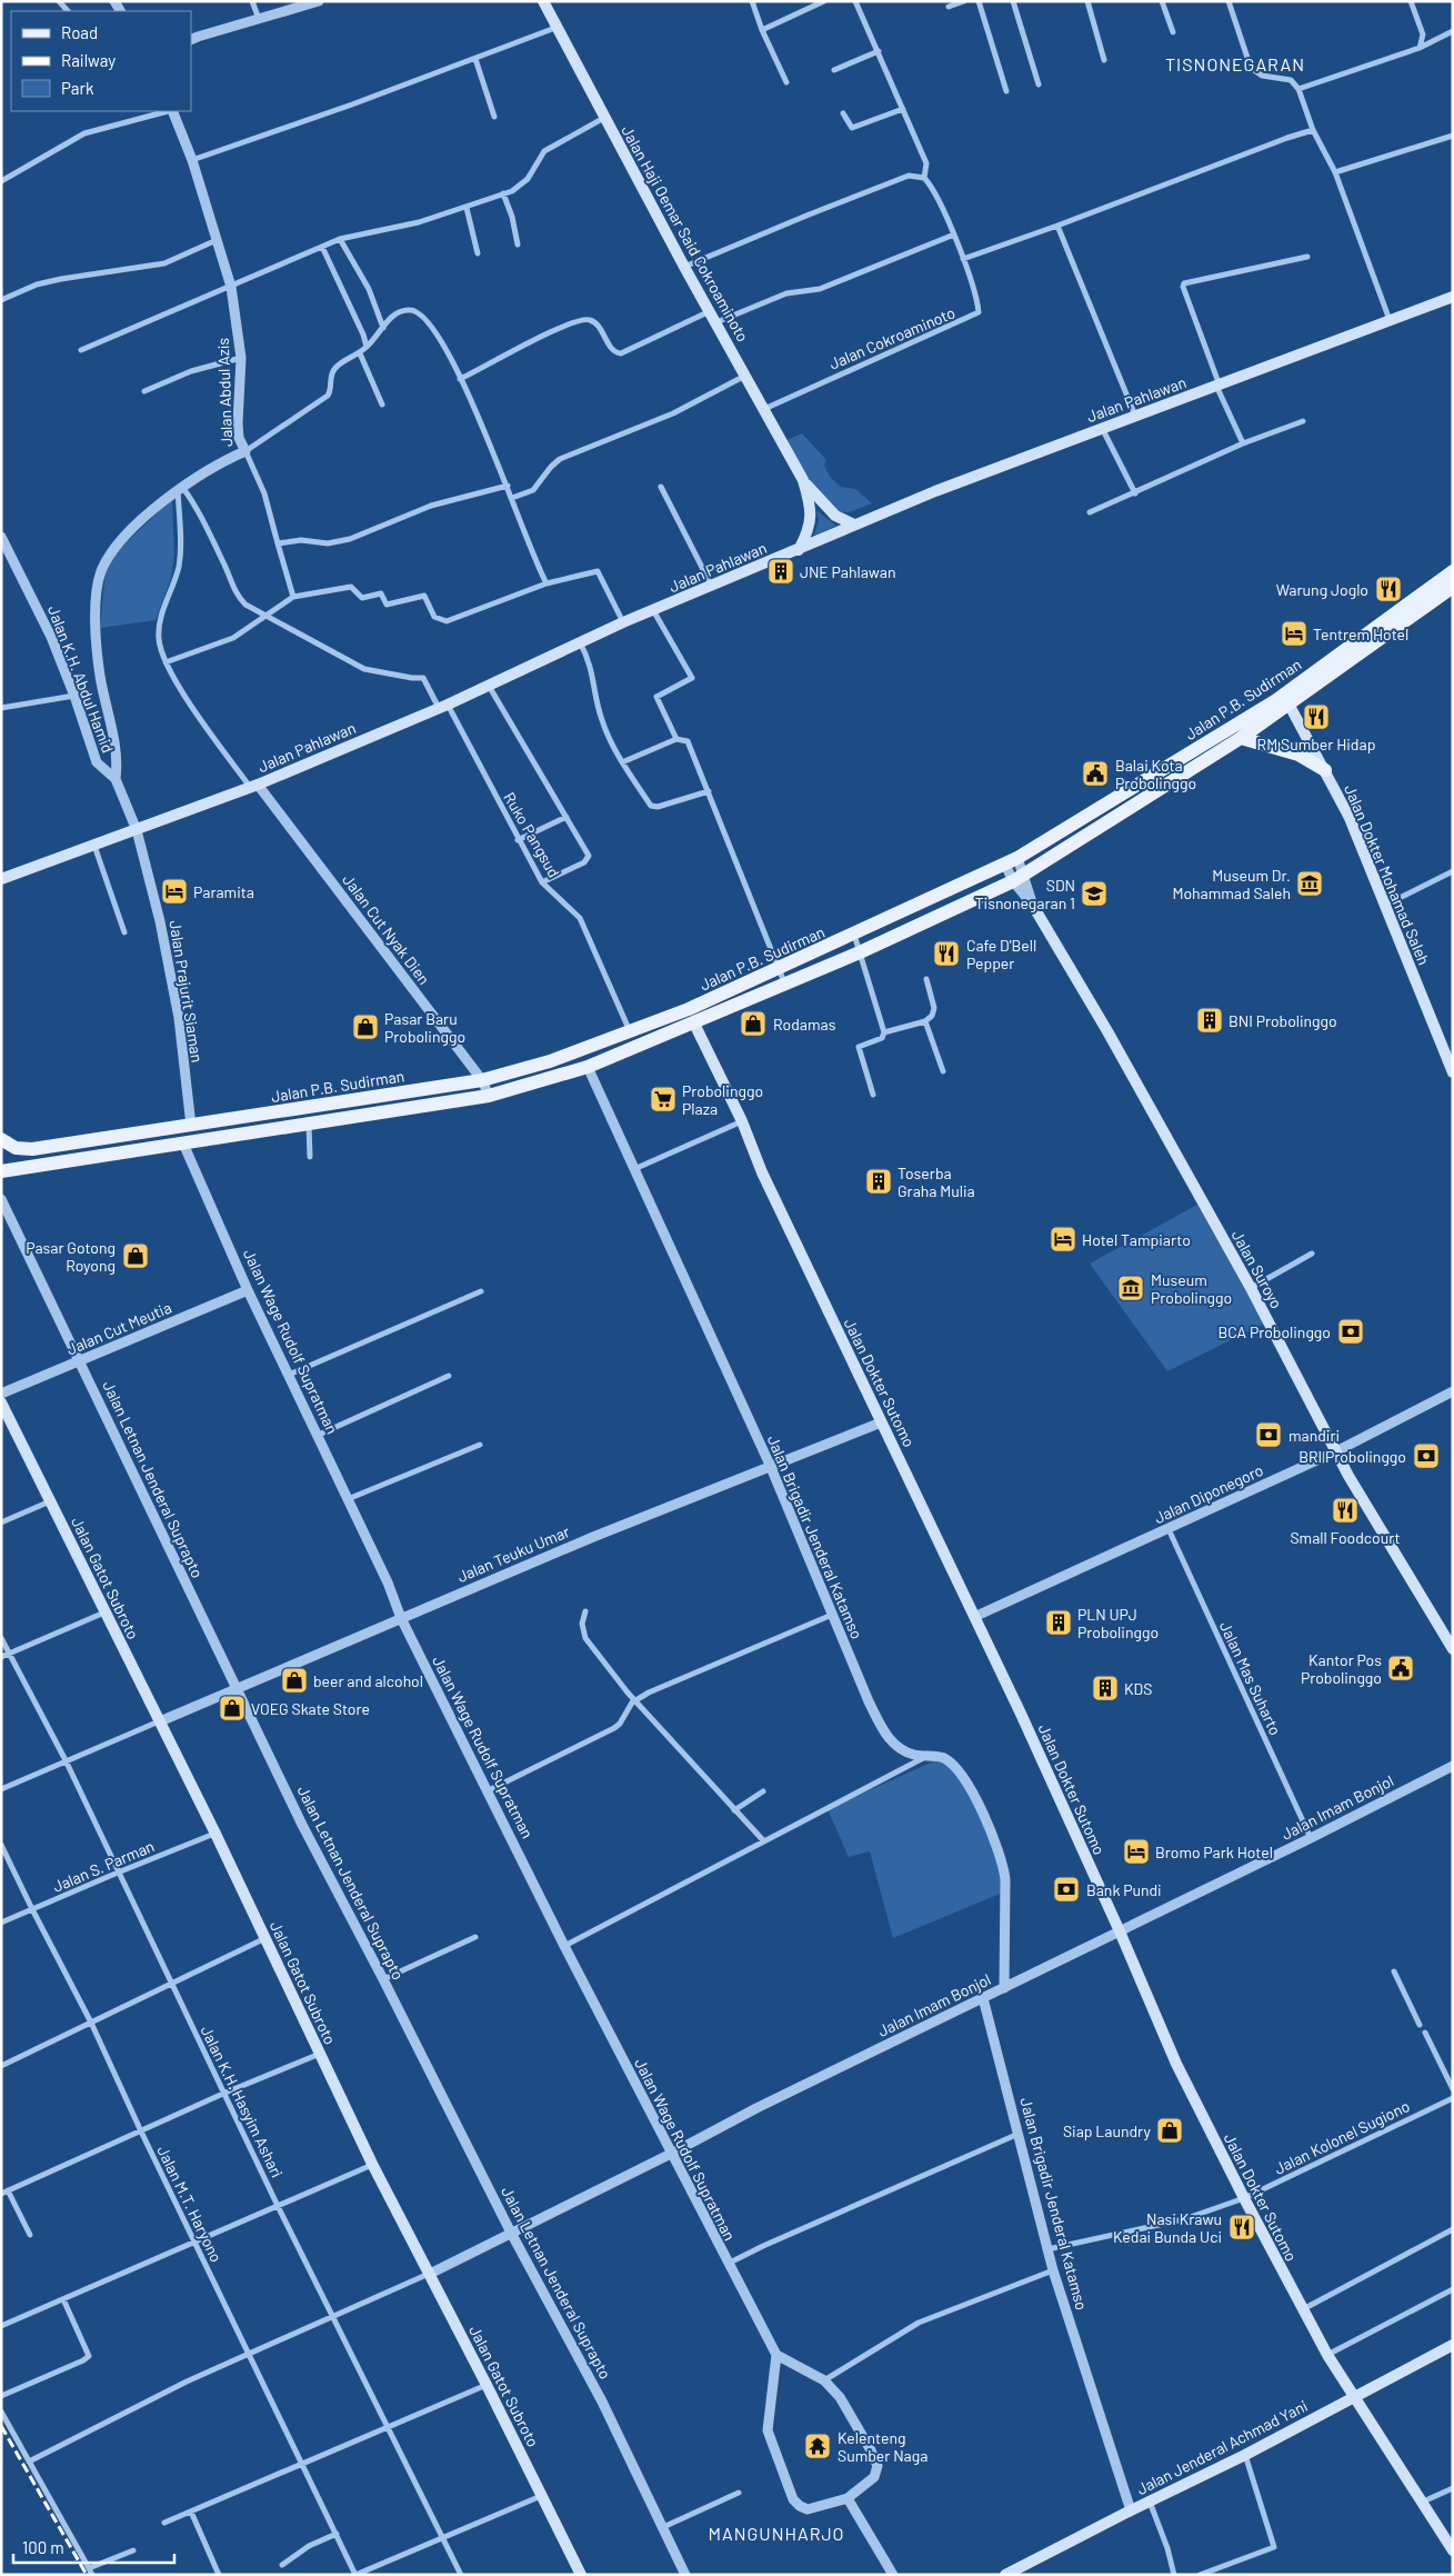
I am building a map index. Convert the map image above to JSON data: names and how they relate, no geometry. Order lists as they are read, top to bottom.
{
  "streets": {
    "main road": [
      "Jalan Haji Oemar Said Cokroaminoto",
      "Jalan Pahlawan",
      "Jalan P.B. Sudirman",
      "Jalan Dokter Mohamad Saleh",
      "Jalan Suroyo",
      "Jalan Dokter Sutomo",
      "Jalan Gatot Subroto",
      "Jalan Jenderal Achmad Yani"
    ],
    "street": [
      "Jalan Cokroaminoto",
      "Jalan Abdul Azis",
      "Jalan K.H. Abdul Hamid",
      "Ruko Pangsud",
      "Jalan Cut Nyak Dien",
      "Jalan Prajurit Siaman",
      "Jalan Cut Meutia",
      "Jalan Wage Rudolf Supratman",
      "Jalan Letnan Jenderal Suprapto",
      "Jalan Diponegoro",
      "Jalan Brigadir Jenderal Katamso",
      "Jalan Teuku Umar",
      "Jalan Mas Suharto",
      "Jalan Imam Bonjol",
      "Jalan S. Parman",
      "Jalan K.H. Hasyim Ashari",
      "Jalan Kolonel Sugiono",
      "Jalan M.T. Haryono"
    ]
  },
  "crossings": [
    ["Jalan Haji Oemar Said Cokroaminoto", "Jalan Cokroaminoto"],
    ["Jalan Abdul Azis", "Jalan K.H. Abdul Hamid"],
    ["Jalan Pahlawan", "Jalan K.H. Abdul Hamid"],
    ["Jalan Pahlawan", "Ruko Pangsud"],
    ["Jalan Pahlawan", "Jalan Cut Nyak Dien"],
    ["Jalan Pahlawan", "Jalan Prajurit Siaman"],
    ["Jalan K.H. Abdul Hamid", "Jalan Prajurit Siaman"],
    ["Jalan P.B. Sudirman", "Ruko Pangsud"],
    ["Jalan P.B. Sudirman", "Jalan Dokter Mohamad Saleh"],
    ["Jalan P.B. Sudirman", "Jalan Cut Nyak Dien"],
    ["Jalan P.B. Sudirman", "Jalan Prajurit Siaman"],
    ["Jalan P.B. Sudirman", "Jalan Suroyo"],
    ["Jalan P.B. Sudirman", "Jalan Wage Rudolf Supratman"],
    ["Jalan P.B. Sudirman", "Jalan Dokter Sutomo"],
    ["Jalan P.B. Sudirman", "Jalan Brigadir Jenderal Katamso"],
    ["Jalan Suroyo", "Jalan Diponegoro"],
    ["Jalan Cut Meutia", "Jalan Wage Rudolf Supratman"],
    ["Jalan Cut Meutia", "Jalan Letnan Jenderal Suprapto"],
    ["Jalan Wage Rudolf Supratman", "Jalan Teuku Umar"],
    ["Jalan Wage Rudolf Supratman", "Jalan Imam Bonjol"],
    ["Jalan Dokter Sutomo", "Jalan Diponegoro"],
    ["Jalan Dokter Sutomo", "Jalan Teuku Umar"],
    ["Jalan Dokter Sutomo", "Jalan Imam Bonjol"],
    ["Jalan Dokter Sutomo", "Jalan Kolonel Sugiono"],
    ["Jalan Dokter Sutomo", "Jalan Jenderal Achmad Yani"],
    ["Jalan Letnan Jenderal Suprapto", "Jalan Teuku Umar"],
    ["Jalan Letnan Jenderal Suprapto", "Jalan Imam Bonjol"],
    ["Jalan Diponegoro", "Jalan Mas Suharto"],
    ["Jalan Brigadir Jenderal Katamso", "Jalan Teuku Umar"],
    ["Jalan Brigadir Jenderal Katamso", "Jalan Imam Bonjol"],
    ["Jalan Brigadir Jenderal Katamso", "Jalan Kolonel Sugiono"],
    ["Jalan Brigadir Jenderal Katamso", "Jalan Jenderal Achmad Yani"],
    ["Jalan Teuku Umar", "Jalan Gatot Subroto"],
    ["Jalan Gatot Subroto", "Jalan Imam Bonjol"],
    ["Jalan Gatot Subroto", "Jalan S. Parman"],
    ["Jalan Mas Suharto", "Jalan Imam Bonjol"],
    ["Jalan S. Parman", "Jalan K.H. Hasyim Ashari"],
    ["Jalan S. Parman", "Jalan M.T. Haryono"]
  ],
  "districts": ["TISNONEGARAN", "MANGUNHARJO"],
  "places": {
    "building": [
      "JNE Pahlawan",
      "BNI Probolinggo",
      "Toserba Graha Mulia",
      "PLN UPJ Probolinggo",
      "KDS"
    ],
    "restaurant": [
      "Warung Joglo",
      "RM Sumber Hidap",
      "Cafe D'Bell Pepper",
      "Small Foodcourt",
      "Nasi Krawu Kedai Bunda Uci"
    ],
    "hotel": [
      "Tentrem Hotel",
      "Paramita",
      "Hotel Tampiarto",
      "Bromo Park Hotel"
    ],
    "public building": ["Balai Kota Probolinggo", "Kantor Pos Probolinggo"],
    "museum": ["Museum Dr. Mohammad Saleh", "Museum Probolinggo"],
    "school or university": ["SDN Tisnonegaran 1"],
    "shop": [
      "Rodamas",
      "Pasar Baru Probolinggo",
      "Pasar Gotong Royong",
      "beer and alcohol",
      "VOEG Skate Store",
      "Siap Laundry"
    ],
    "supermarket": ["Probolinggo Plaza"],
    "bank": [
      "BCA Probolinggo",
      "mandiri",
      "BRI Probolinggo",
      "Bank Pundi"
    ],
    "temple": ["Kelenteng Sumber Naga"]
  },
  "legend": ["Road", "Railway", "Park"],
  "scale_bar": "100 m"
}
